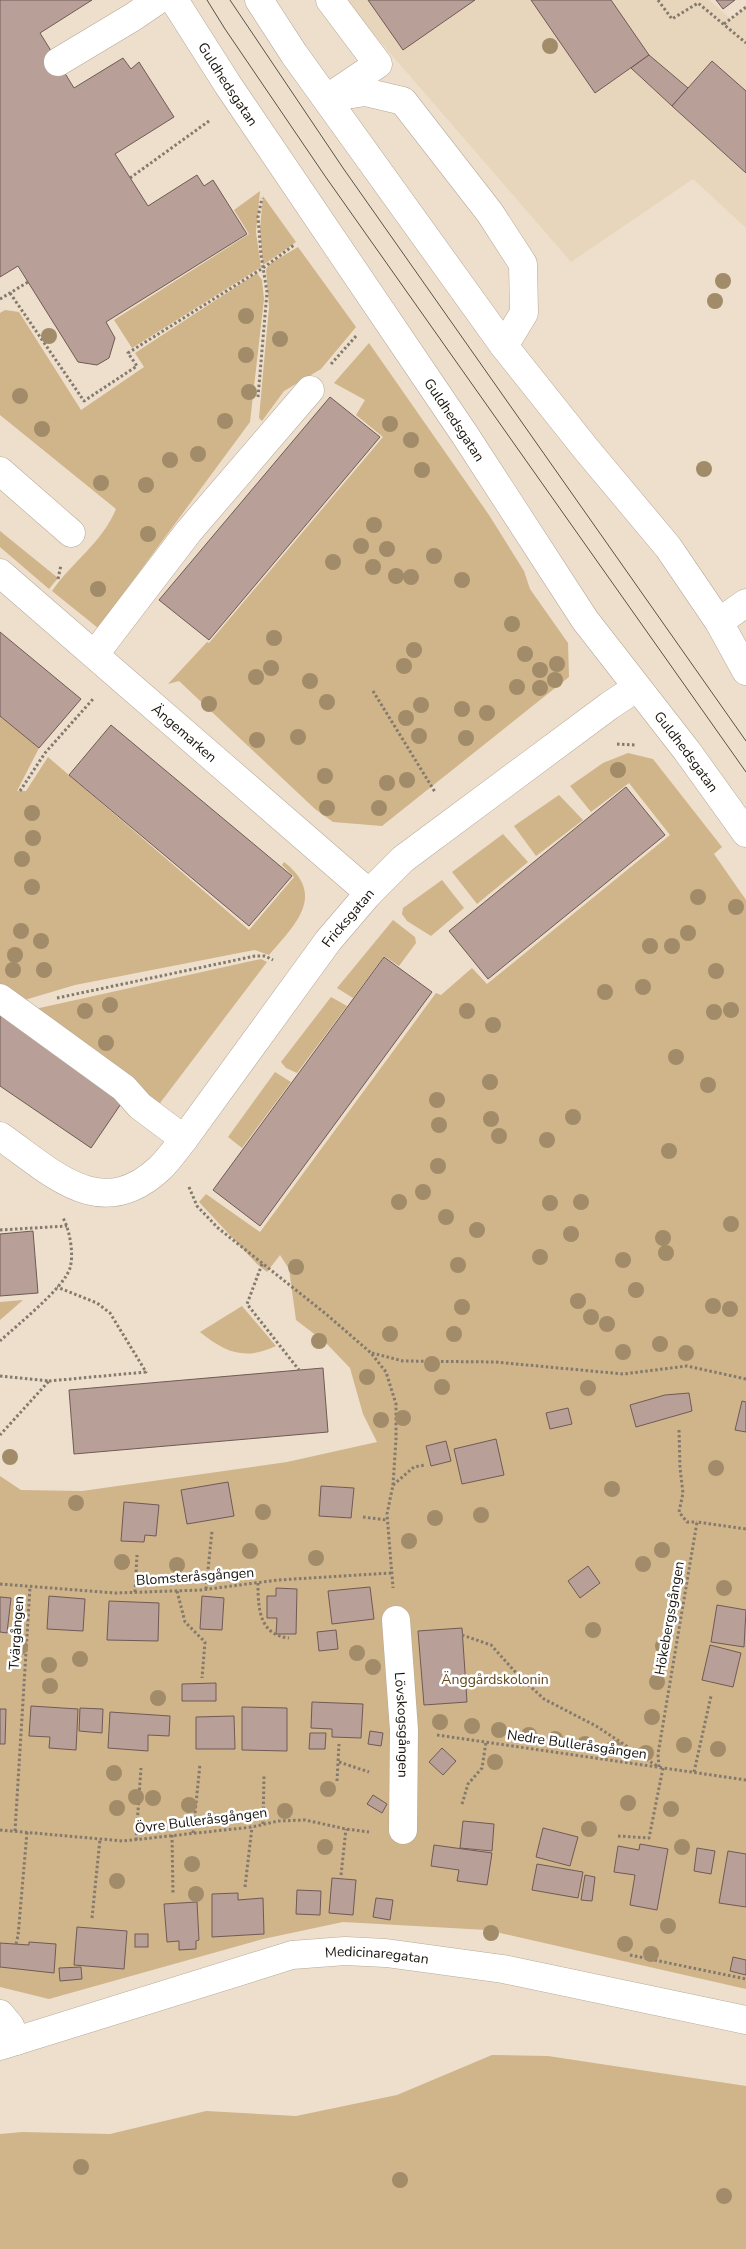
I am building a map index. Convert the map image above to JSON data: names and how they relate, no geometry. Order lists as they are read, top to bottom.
{
  "streets": {
    "street": [
      "Guldhedsgatan",
      "Ängemarken",
      "Fricksgatan",
      "Lövskogsgången",
      "Medicinaregatan"
    ],
    "path": [
      "Blomsteråsgången",
      "Hökebergsgången",
      "Tvärgången",
      "Nedre Bulleråsgången",
      "Övre Bulleråsgången"
    ]
  },
  "crossings": [
    ["Guldhedsgatan", "Fricksgatan"],
    ["Ängemarken", "Fricksgatan"],
    ["Blomsteråsgången", "Tvärgången"],
    ["Hökebergsgången", "Nedre Bulleråsgången"],
    ["Tvärgången", "Övre Bulleråsgången"],
    ["Lövskogsgången", "Nedre Bulleråsgången"],
    ["Lövskogsgången", "Övre Bulleråsgången"]
  ],
  "parks": ["Änggårdskolonin"]
}
